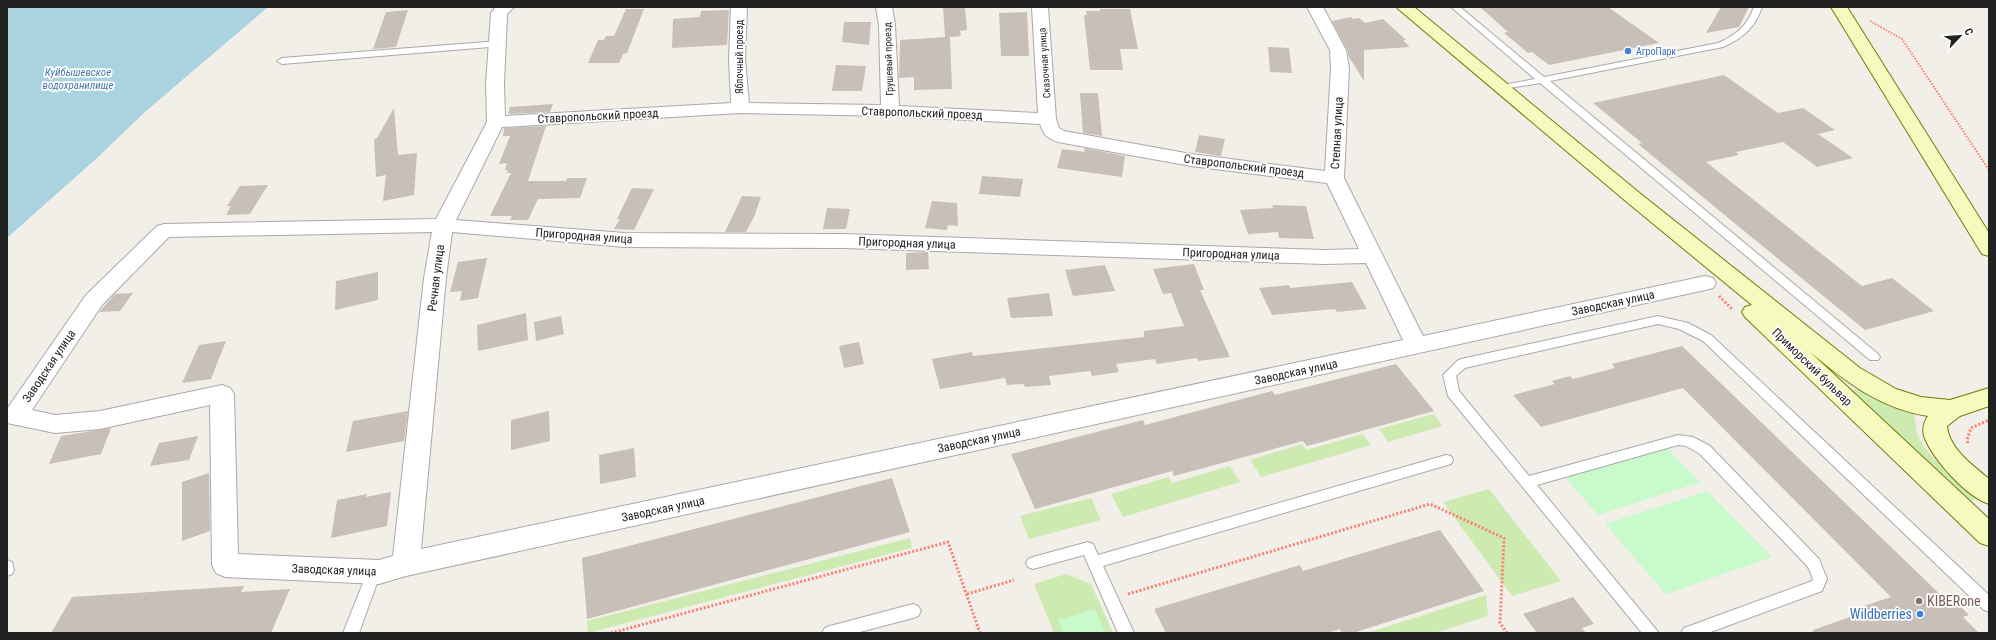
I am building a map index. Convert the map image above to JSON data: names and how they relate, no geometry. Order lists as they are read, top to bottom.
{
  "streets": {
    "main road": ["Приморский бульвар"],
    "street": [
      "Яблочный проезд",
      "Грушевый проезд",
      "Сказочная улица",
      "Ставропольский проезд",
      "Степная улица",
      "Пригородная улица",
      "Речная улица",
      "Заводская улица"
    ]
  },
  "crossings": [
    ["Яблочный проезд", "Ставропольский проезд"],
    ["Грушевый проезд", "Ставропольский проезд"],
    ["Сказочная улица", "Ставропольский проезд"],
    ["Ставропольский проезд", "Степная улица"],
    ["Ставропольский проезд", "Речная улица"],
    ["Степная улица", "Пригородная улица"],
    ["Степная улица", "Заводская улица"],
    ["Пригородная улица", "Речная улица"],
    ["Пригородная улица", "Заводская улица"],
    ["Речная улица", "Заводская улица"]
  ],
  "water": ["Куйбышевское водохранилище"],
  "places": ["АгроПарк", "KIBERone", "Wildberries"],
  "north": "top right"
}
